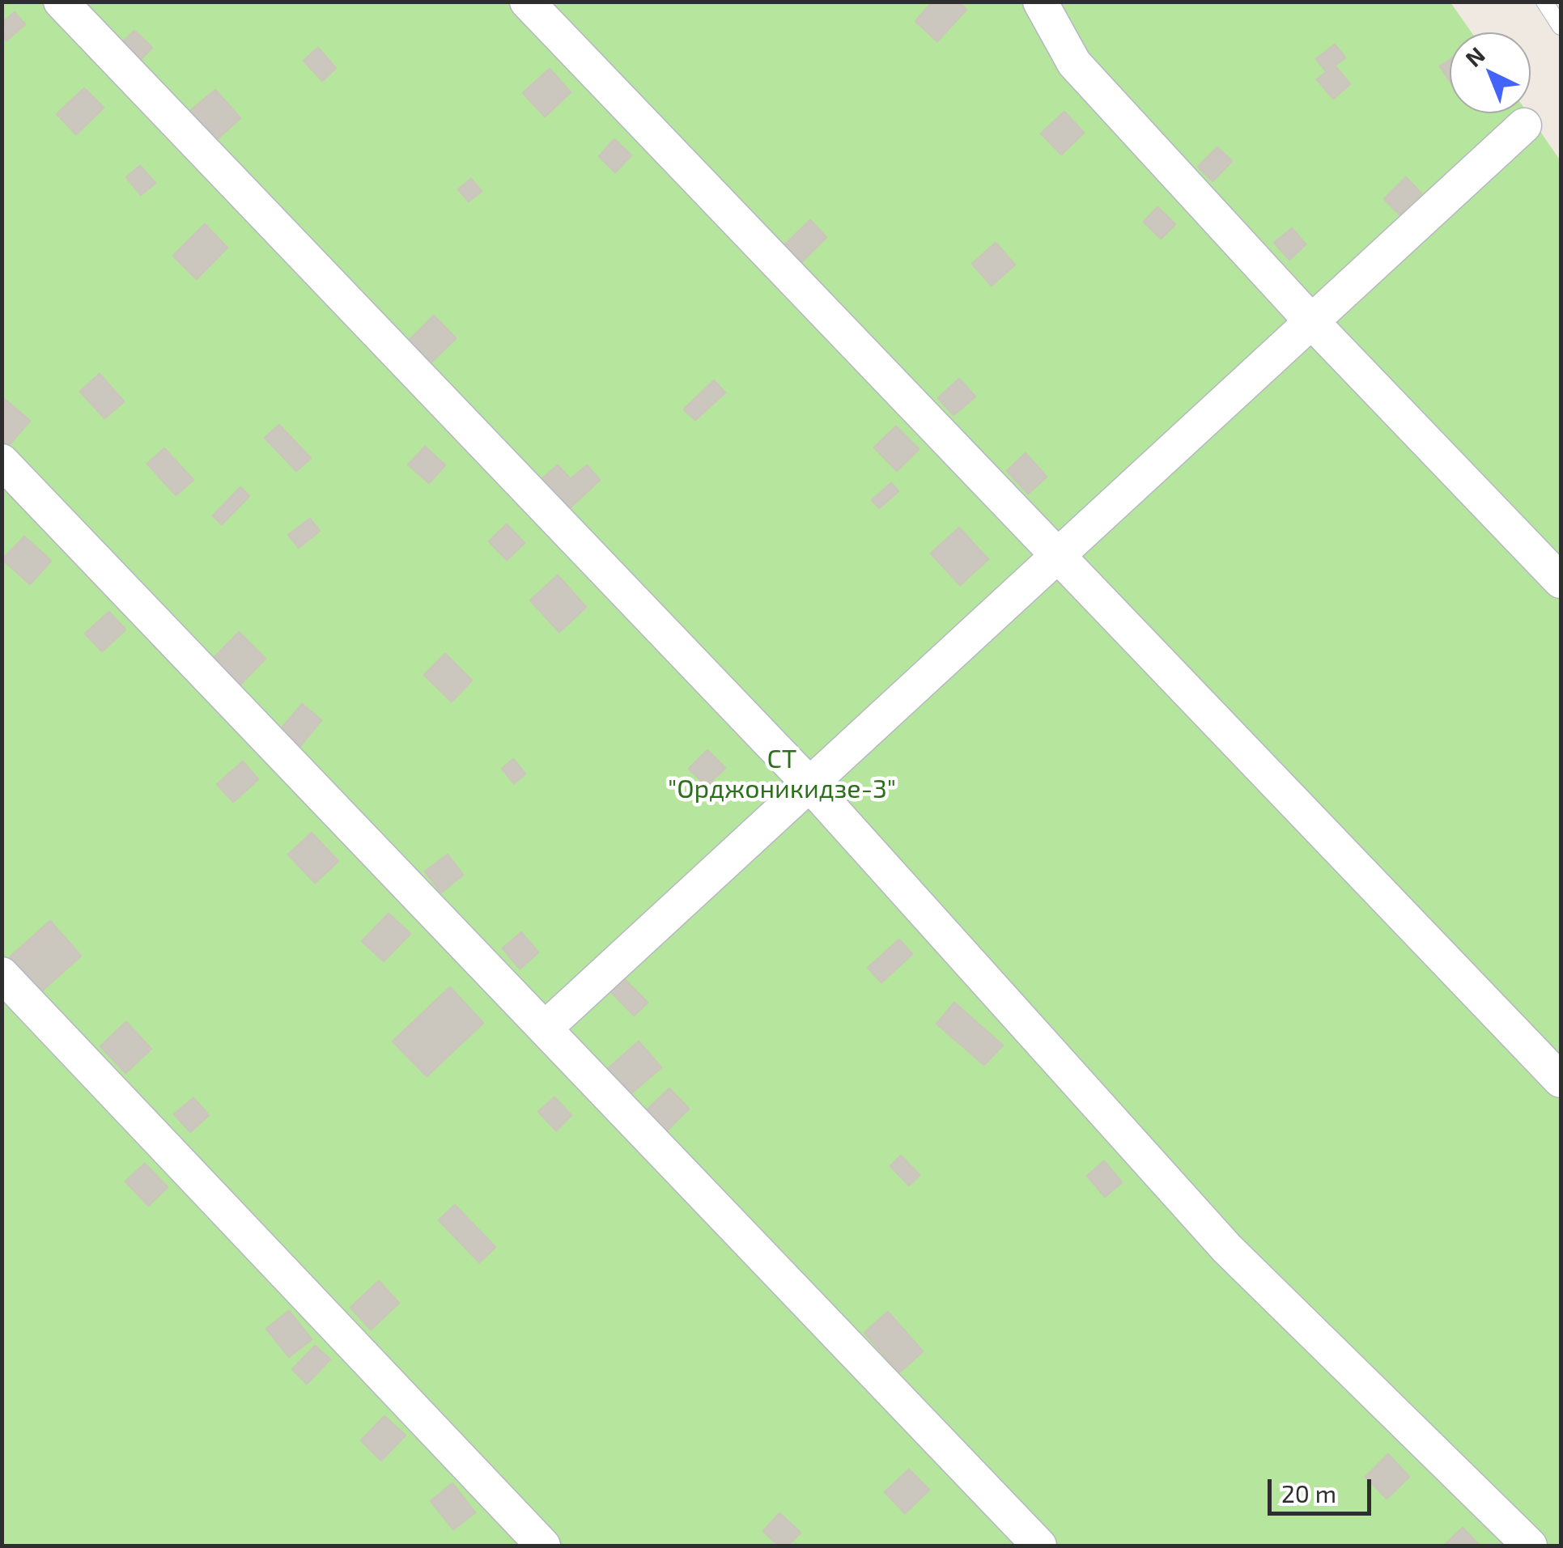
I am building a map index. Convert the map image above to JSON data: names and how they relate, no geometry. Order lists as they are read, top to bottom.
{
  "parks": ["СТ \"Орджоникидзе-3\""],
  "scale_bar": "20 m",
  "north": "top left"
}
